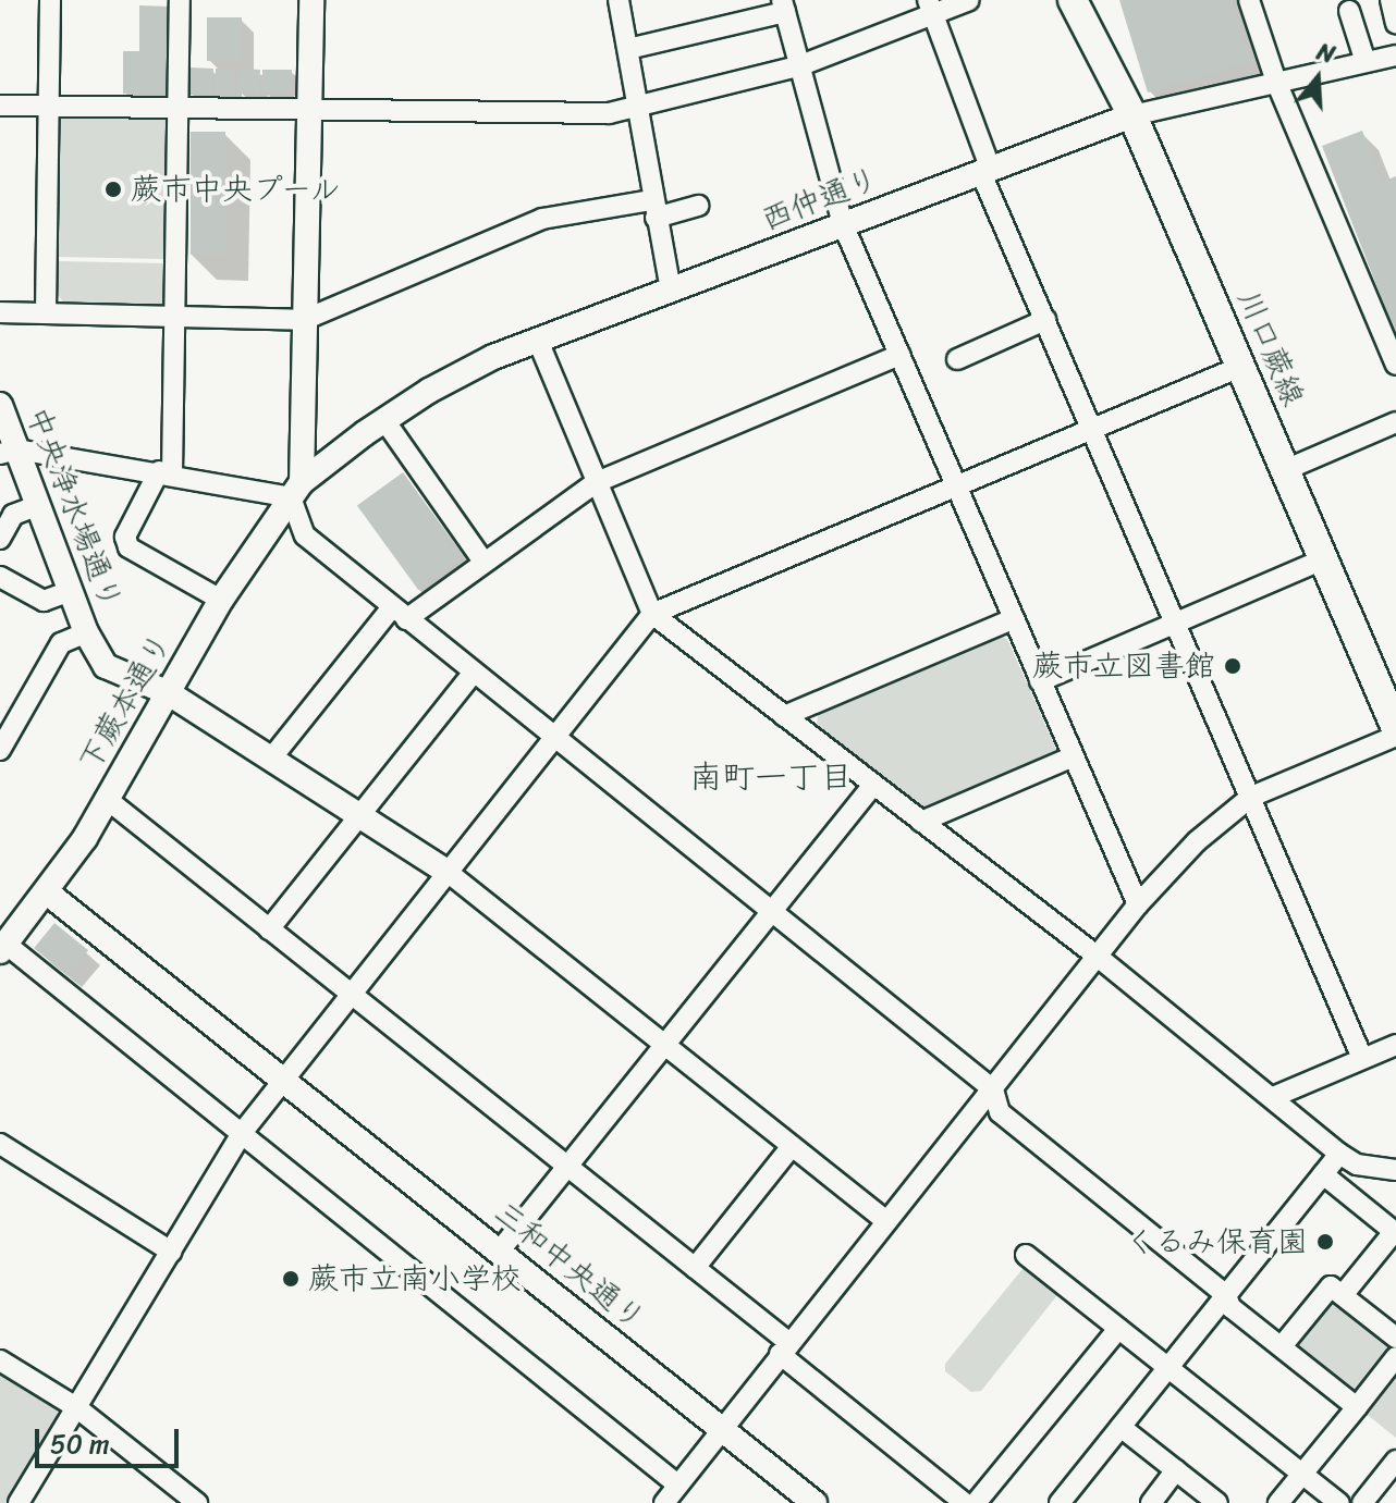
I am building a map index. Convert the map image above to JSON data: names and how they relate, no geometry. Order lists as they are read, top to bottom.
{
  "streets": {
    "main road": ["川口蕨線"],
    "street": [
      "西仲通り",
      "中央浄水場通り",
      "下蕨本通り",
      "三和中央通り"
    ]
  },
  "crossings": [
    ["西仲通り", "川口蕨線"],
    ["西仲通り", "下蕨本通り"],
    ["中央浄水場通り", "下蕨本通り"],
    ["下蕨本通り", "三和中央通り"]
  ],
  "districts": ["南町一丁目"],
  "places": [
    "蕨市中央プール",
    "蕨市立図書館",
    "くるみ保育園",
    "蕨市立南小学校"
  ],
  "scale_bar": "50 m",
  "north": "top"
}
